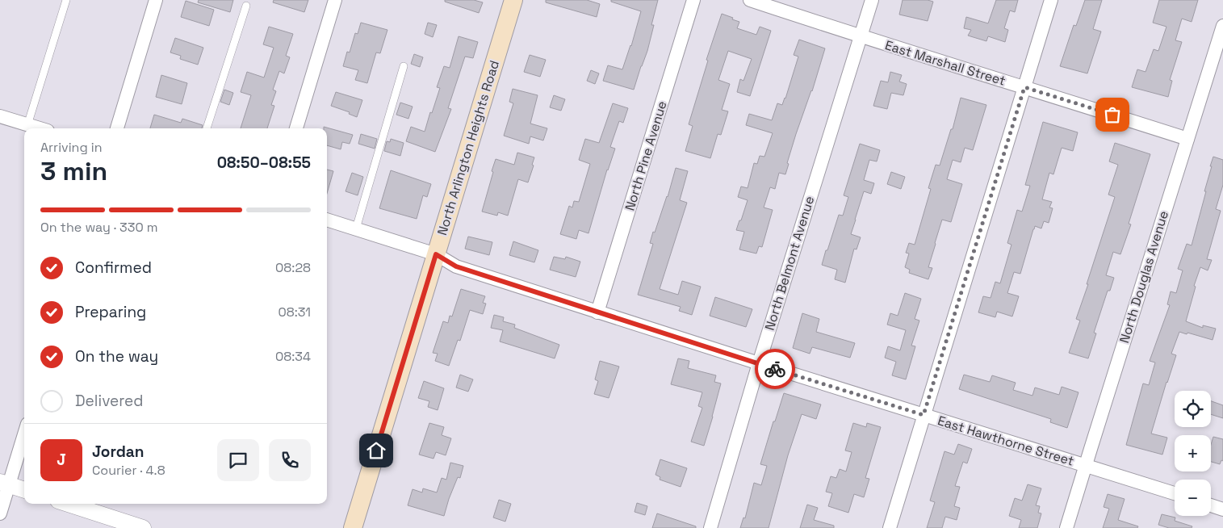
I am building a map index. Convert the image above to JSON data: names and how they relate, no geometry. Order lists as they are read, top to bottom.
{
  "streets": {
    "main road": ["North Arlington Heights Road"],
    "street": [
      "East Marshall Street",
      "North Pine Avenue",
      "North Belmont Avenue",
      "North Douglas Avenue",
      "East Hawthorne Street"
    ]
  },
  "crossings": [
    ["East Marshall Street", "North Belmont Avenue"],
    ["East Marshall Street", "North Douglas Avenue"],
    ["North Arlington Heights Road", "East Hawthorne Street"],
    ["North Pine Avenue", "East Hawthorne Street"],
    ["North Belmont Avenue", "East Hawthorne Street"],
    ["North Douglas Avenue", "East Hawthorne Street"]
  ],
  "page": {
    "heading": ["3 min", "Arriving in", "08:50–08:55"],
    "panel": ["Jordan", "Courier · 4.8"],
    "bar": "On the way · 330 m",
    "list": [
      ["Confirmed", "08:28"],
      ["Preparing", "08:31"],
      ["On the way", "08:34"],
      "Delivered"
    ],
    "map_buttons": ["+", "−"],
    "round": "J"
  }
}
